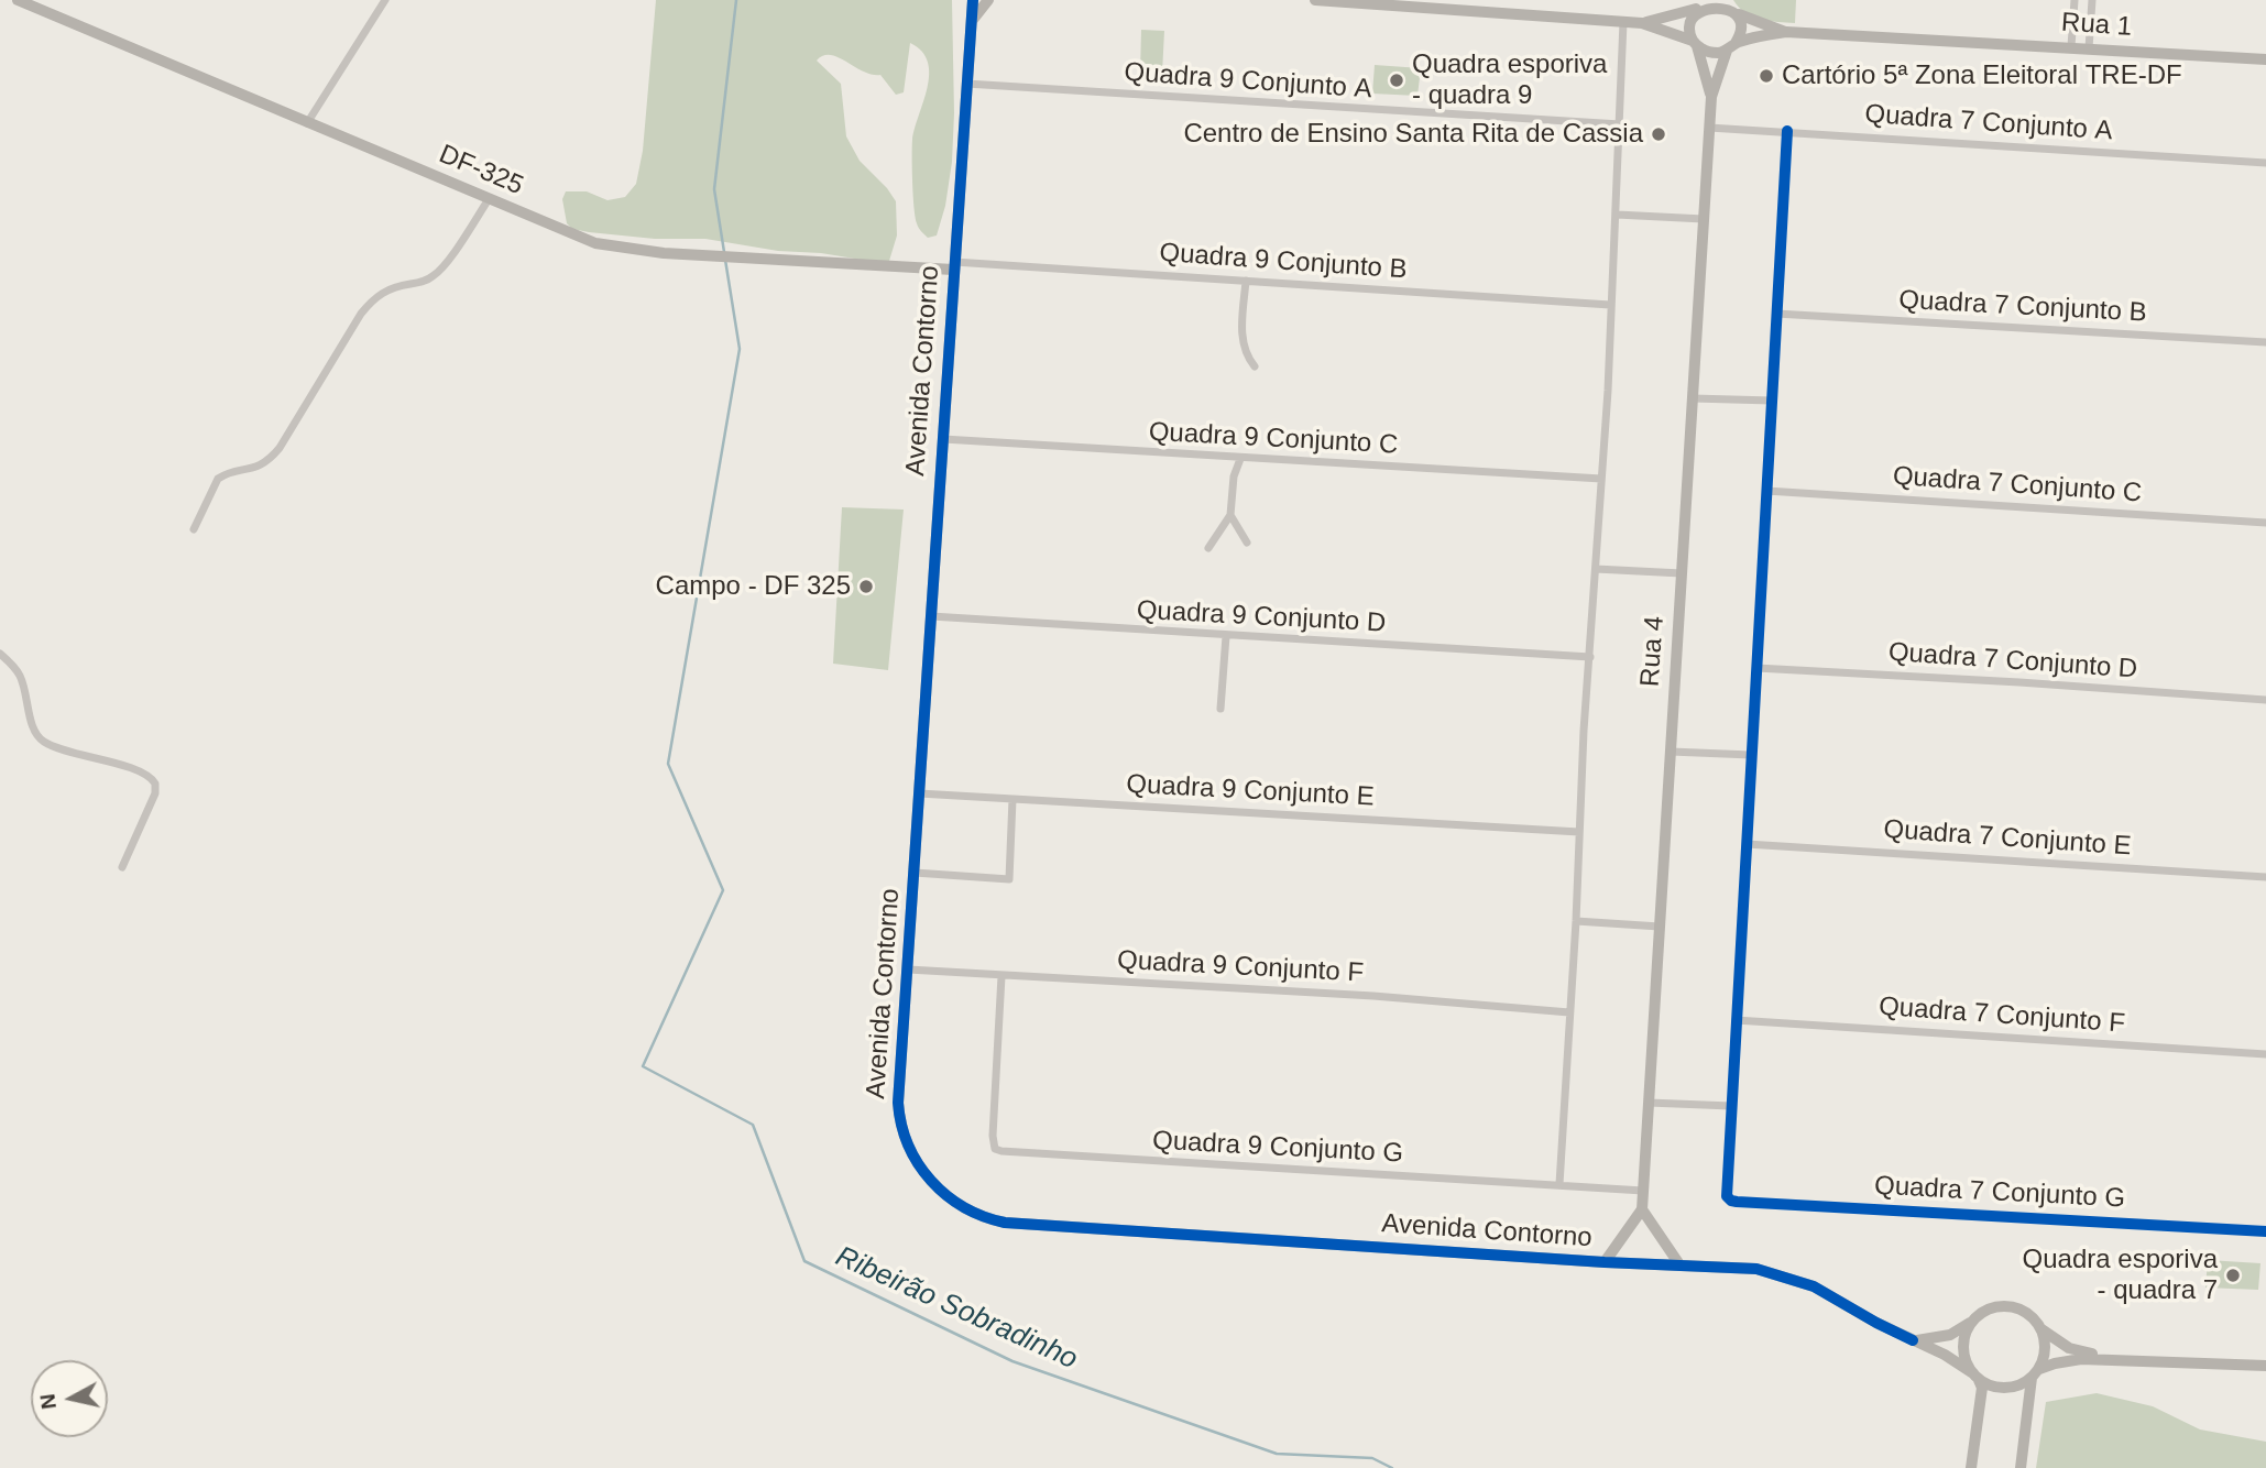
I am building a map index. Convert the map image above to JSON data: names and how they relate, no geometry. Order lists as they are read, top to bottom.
{
  "streets": {
    "street": [
      "Rua 1",
      "Quadra 9 Conjunto A",
      "Quadra 7 Conjunto A",
      "DF-325",
      "Quadra 9 Conjunto B",
      "Quadra 7 Conjunto B",
      "Avenida Contorno",
      "Quadra 9 Conjunto C",
      "Quadra 7 Conjunto C",
      "Quadra 9 Conjunto D",
      "Rua 4",
      "Quadra 7 Conjunto D",
      "Quadra 9 Conjunto E",
      "Quadra 7 Conjunto E",
      "Quadra 9 Conjunto F",
      "Quadra 7 Conjunto F",
      "Quadra 9 Conjunto G",
      "Quadra 7 Conjunto G"
    ]
  },
  "crossings": [
    ["Quadra 9 Conjunto A", "Avenida Contorno"],
    ["Quadra 7 Conjunto A", "Rua 4"],
    ["DF-325", "Quadra 9 Conjunto B"],
    ["DF-325", "Avenida Contorno"],
    ["Quadra 9 Conjunto B", "Avenida Contorno"],
    ["Avenida Contorno", "Quadra 9 Conjunto C"],
    ["Avenida Contorno", "Quadra 9 Conjunto D"],
    ["Avenida Contorno", "Quadra 9 Conjunto E"],
    ["Avenida Contorno", "Quadra 9 Conjunto F"],
    ["Rua 4", "Quadra 9 Conjunto G"],
    ["Quadra 9 Conjunto F", "Quadra 9 Conjunto G"]
  ],
  "water": ["Ribeirão Sobradinho"],
  "places": [
    "Cartório 5ª Zona Eleitoral TRE-DF",
    "Quadra esporiva - quadra 9",
    "Centro de Ensino Santa Rita de Cassia",
    "Campo - DF 325",
    "Quadra esporiva - quadra 7"
  ],
  "north": "left"
}
